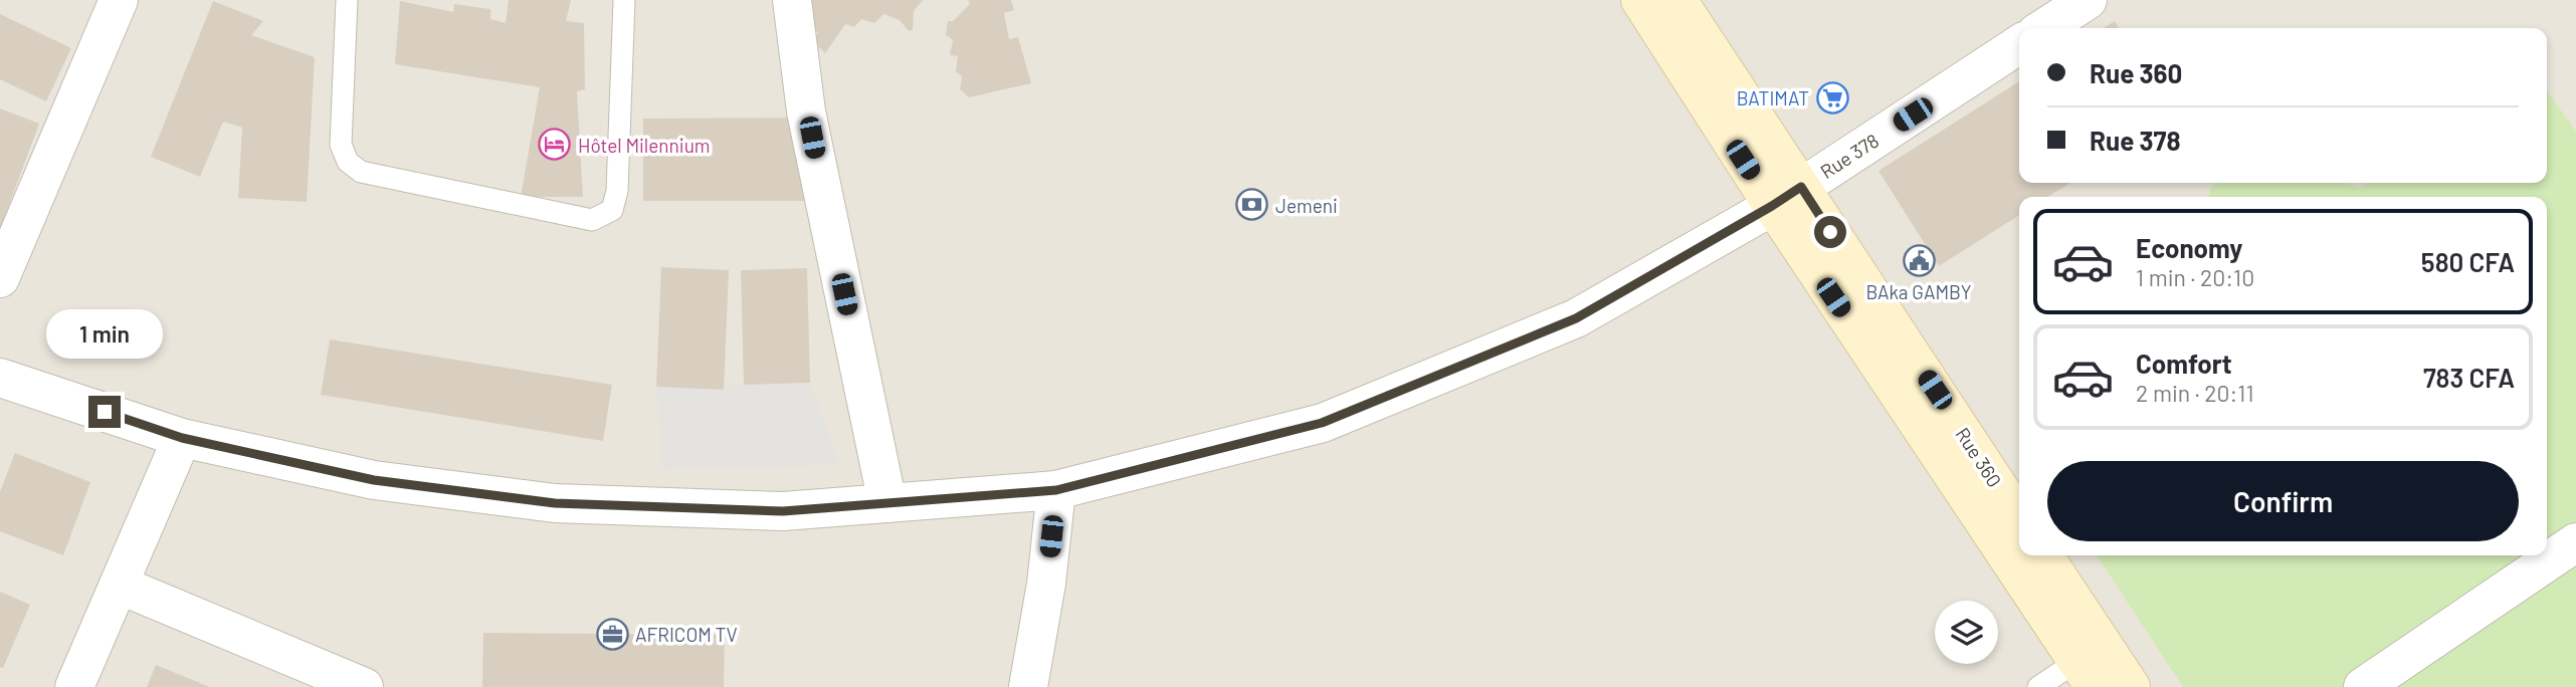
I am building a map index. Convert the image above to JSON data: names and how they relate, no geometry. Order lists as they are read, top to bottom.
{
  "streets": {
    "main road": ["Rue 360"],
    "street": ["Rue 378"]
  },
  "crossings": [
    ["Rue 378", "Rue 360"]
  ],
  "places": {
    "supermarket": ["BATIMAT"],
    "hotel": ["Hôtel Milennium"],
    "bank": ["Jemeni"],
    "public building": ["BAka GAMBY"],
    "office": ["AFRICOM TV"]
  },
  "page": {
    "banner": ["Rue 360", "Rue 378"],
    "list": [
      {
        "name": "Economy",
        "note": "1 min · 20:10",
        "value": "580 CFA"
      },
      {
        "name": "Comfort",
        "note": "2 min · 20:11",
        "value": "783 CFA"
      }
    ],
    "bubble": "1 min",
    "buttons": "Confirm"
  }
}
